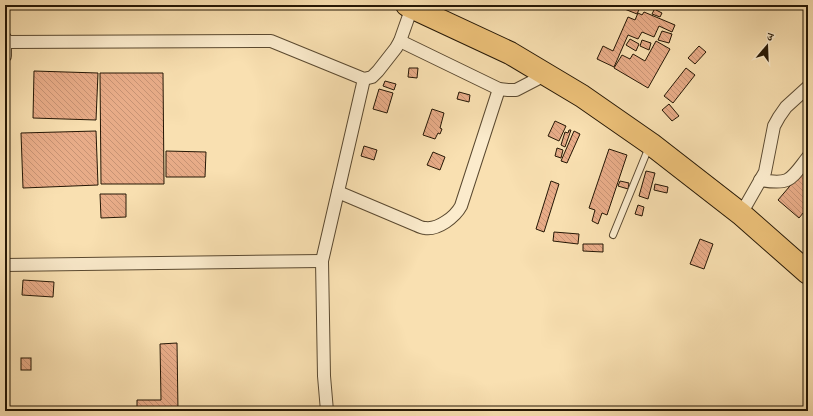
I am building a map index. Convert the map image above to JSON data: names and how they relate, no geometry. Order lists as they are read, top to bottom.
{
  "north": "top"
}
